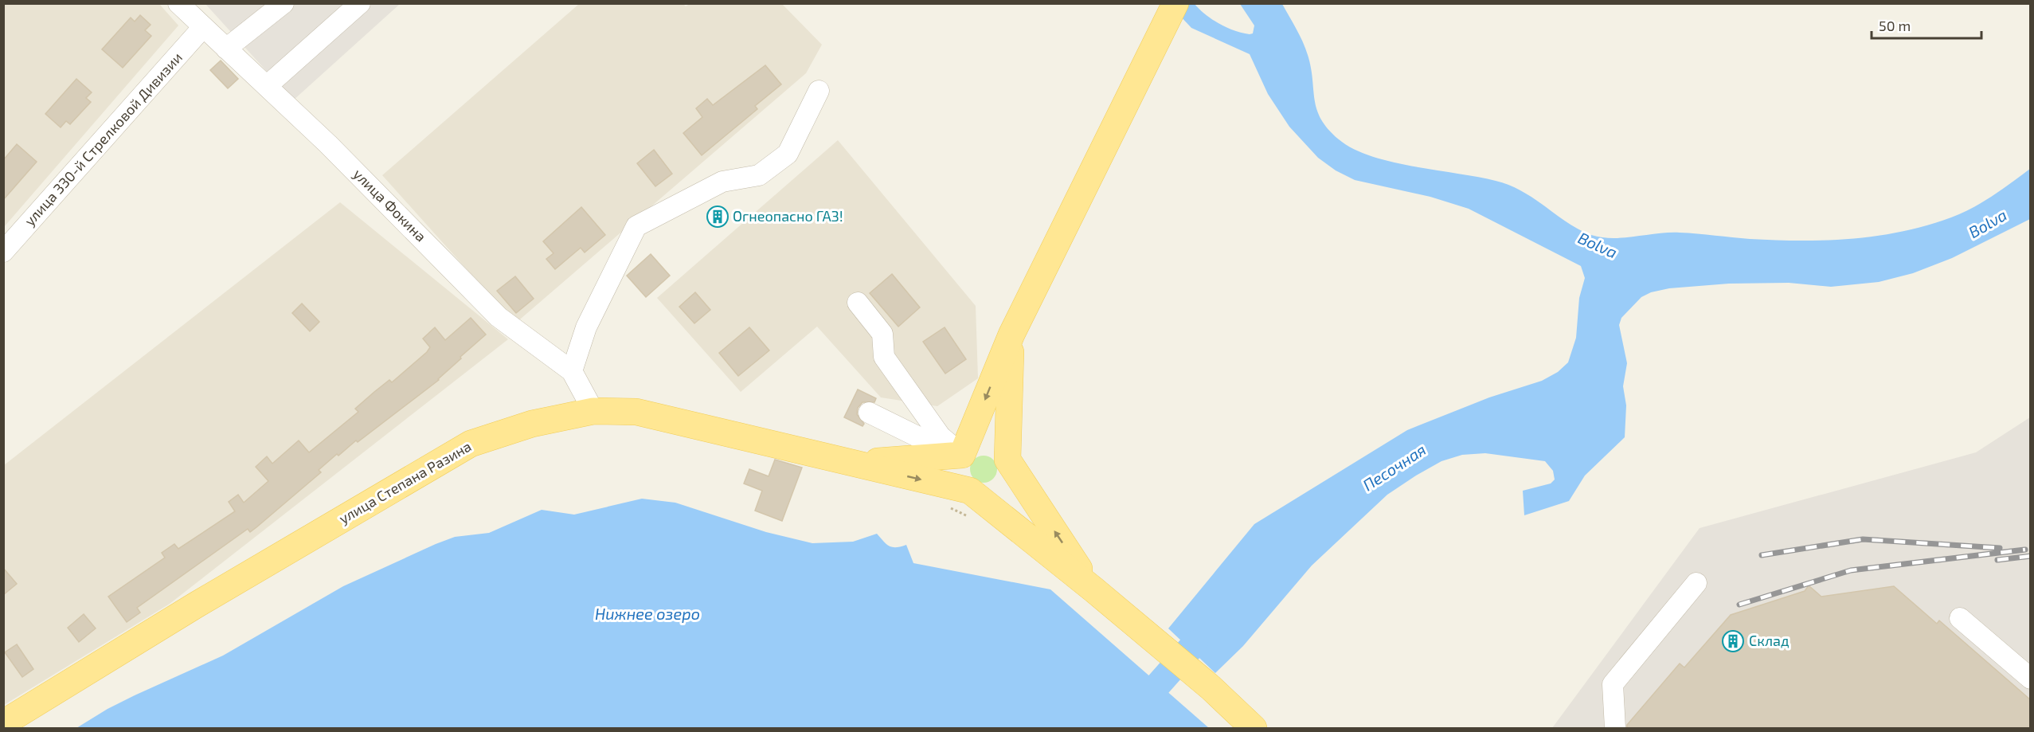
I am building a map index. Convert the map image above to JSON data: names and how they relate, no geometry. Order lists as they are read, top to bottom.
{
  "streets": {
    "main road": ["улица Степана Разина"],
    "street": ["улица 330-й Стрелковой Дивизии", "улица Фокина"]
  },
  "crossings": [
    ["улица 330-й Стрелковой Дивизии", "улица Фокина"],
    ["улица Фокина", "улица Степана Разина"]
  ],
  "water": ["Bolva", "Песочная", "Нижнее озеро"],
  "places": {
    "building": ["Огнеопасно ГАЗ!", "Склад"]
  },
  "scale_bar": "50 m"
}
